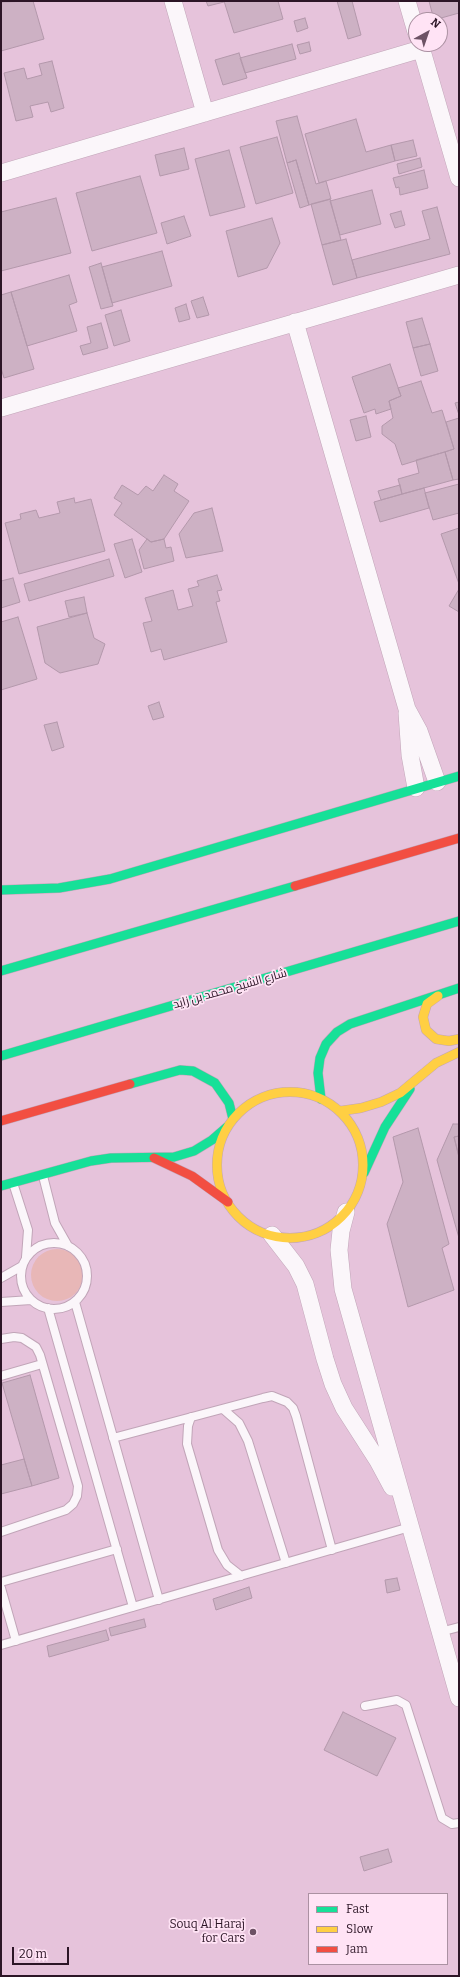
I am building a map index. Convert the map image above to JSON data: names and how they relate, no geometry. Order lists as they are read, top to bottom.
{
  "streets": {
    "main road": ["شارع الشيخ محمد بن زايد"]
  },
  "places": ["Souq Al Haraj for Cars"],
  "legend": ["Fast", "Slow", "Jam"],
  "scale_bar": "20 m",
  "north": "top right"
}
